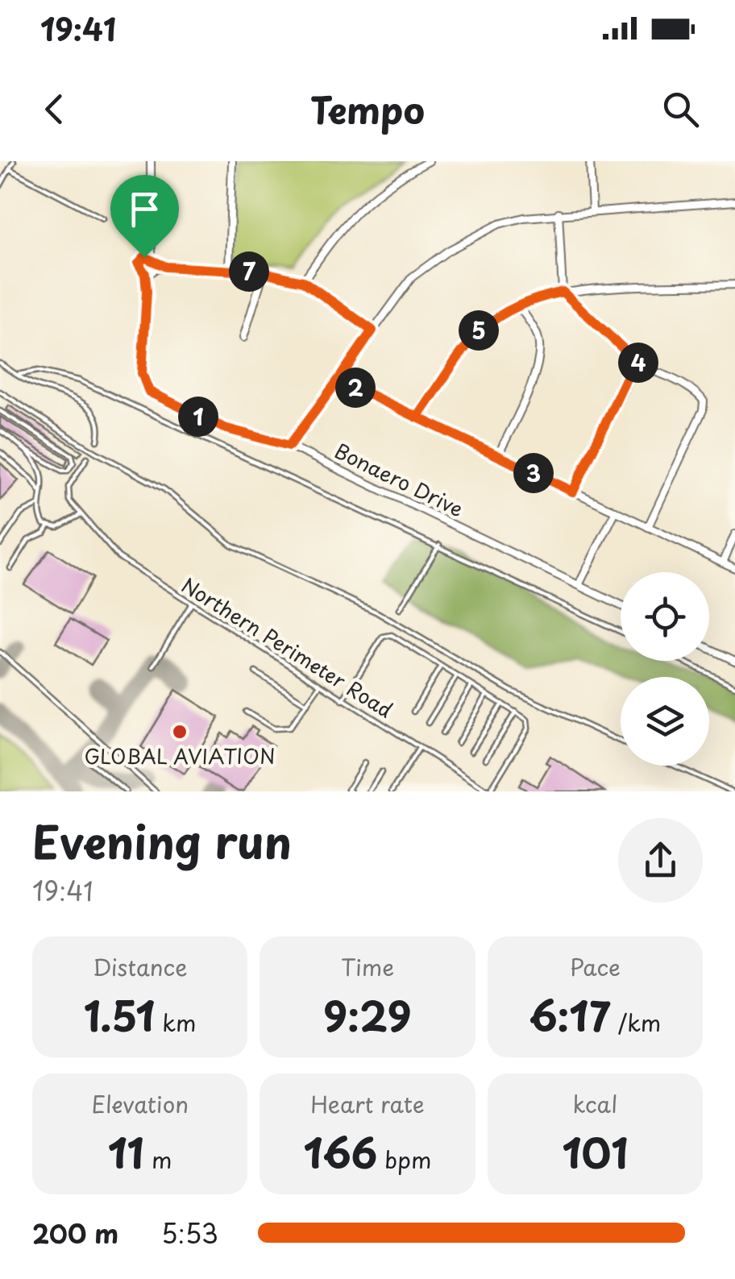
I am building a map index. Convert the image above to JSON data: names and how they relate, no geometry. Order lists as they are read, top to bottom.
{
  "streets": {
    "street": ["Bonaero Drive"],
    "lane": ["Northern Perimeter Road"]
  },
  "places": ["GLOBAL AVIATION"],
  "page": {
    "status": "19:41",
    "header": "Tempo",
    "pins": [
      "7",
      "5",
      "4",
      "2",
      "1",
      "3"
    ],
    "heading": ["Evening run", "19:41"],
    "stats": [
      ["Distance", "1.51 km"],
      ["Time", "9:29"],
      ["Pace", "6:17 /km"],
      ["Elevation", "11 m"],
      ["Heart rate", "166 bpm"],
      ["kcal", "101"]
    ],
    "list": [
      {
        "name": "200 m",
        "note": "5:53"
      }
    ]
  }
}
